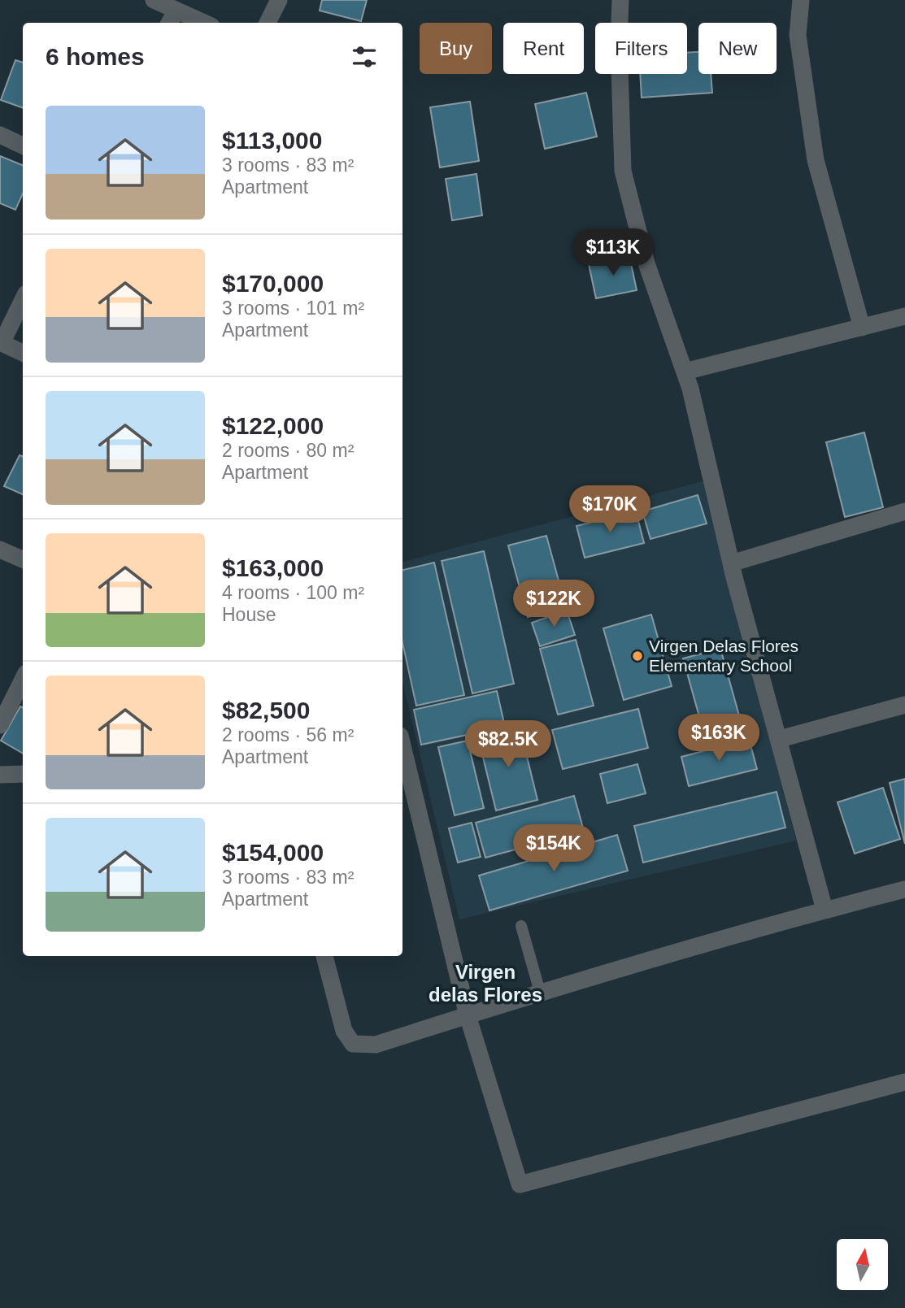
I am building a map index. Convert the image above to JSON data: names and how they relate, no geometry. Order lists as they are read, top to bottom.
{
  "districts": ["Virgen delas Flores"],
  "places": ["Virgen Delas Flores Elementary School"],
  "north": "top",
  "page": {
    "chip": [
      "Buy",
      "Rent",
      "Filters",
      "New"
    ],
    "heading": "6 homes",
    "list": [
      {
        "name": "$113,000",
        "note": "3 rooms · 83 m² · Apartment"
      },
      {
        "name": "$170,000",
        "note": "3 rooms · 101 m² · Apartment"
      },
      {
        "name": "$122,000",
        "note": "2 rooms · 80 m² · Apartment"
      },
      {
        "name": "$163,000",
        "note": "4 rooms · 100 m² · House"
      },
      {
        "name": "$82,500",
        "note": "2 rooms · 56 m² · Apartment"
      },
      {
        "name": "$154,000",
        "note": "3 rooms · 83 m² · Apartment"
      }
    ],
    "price": [
      "$113K",
      "$170K",
      "$122K",
      "$163K",
      "$82.5K",
      "$154K"
    ]
  }
}
